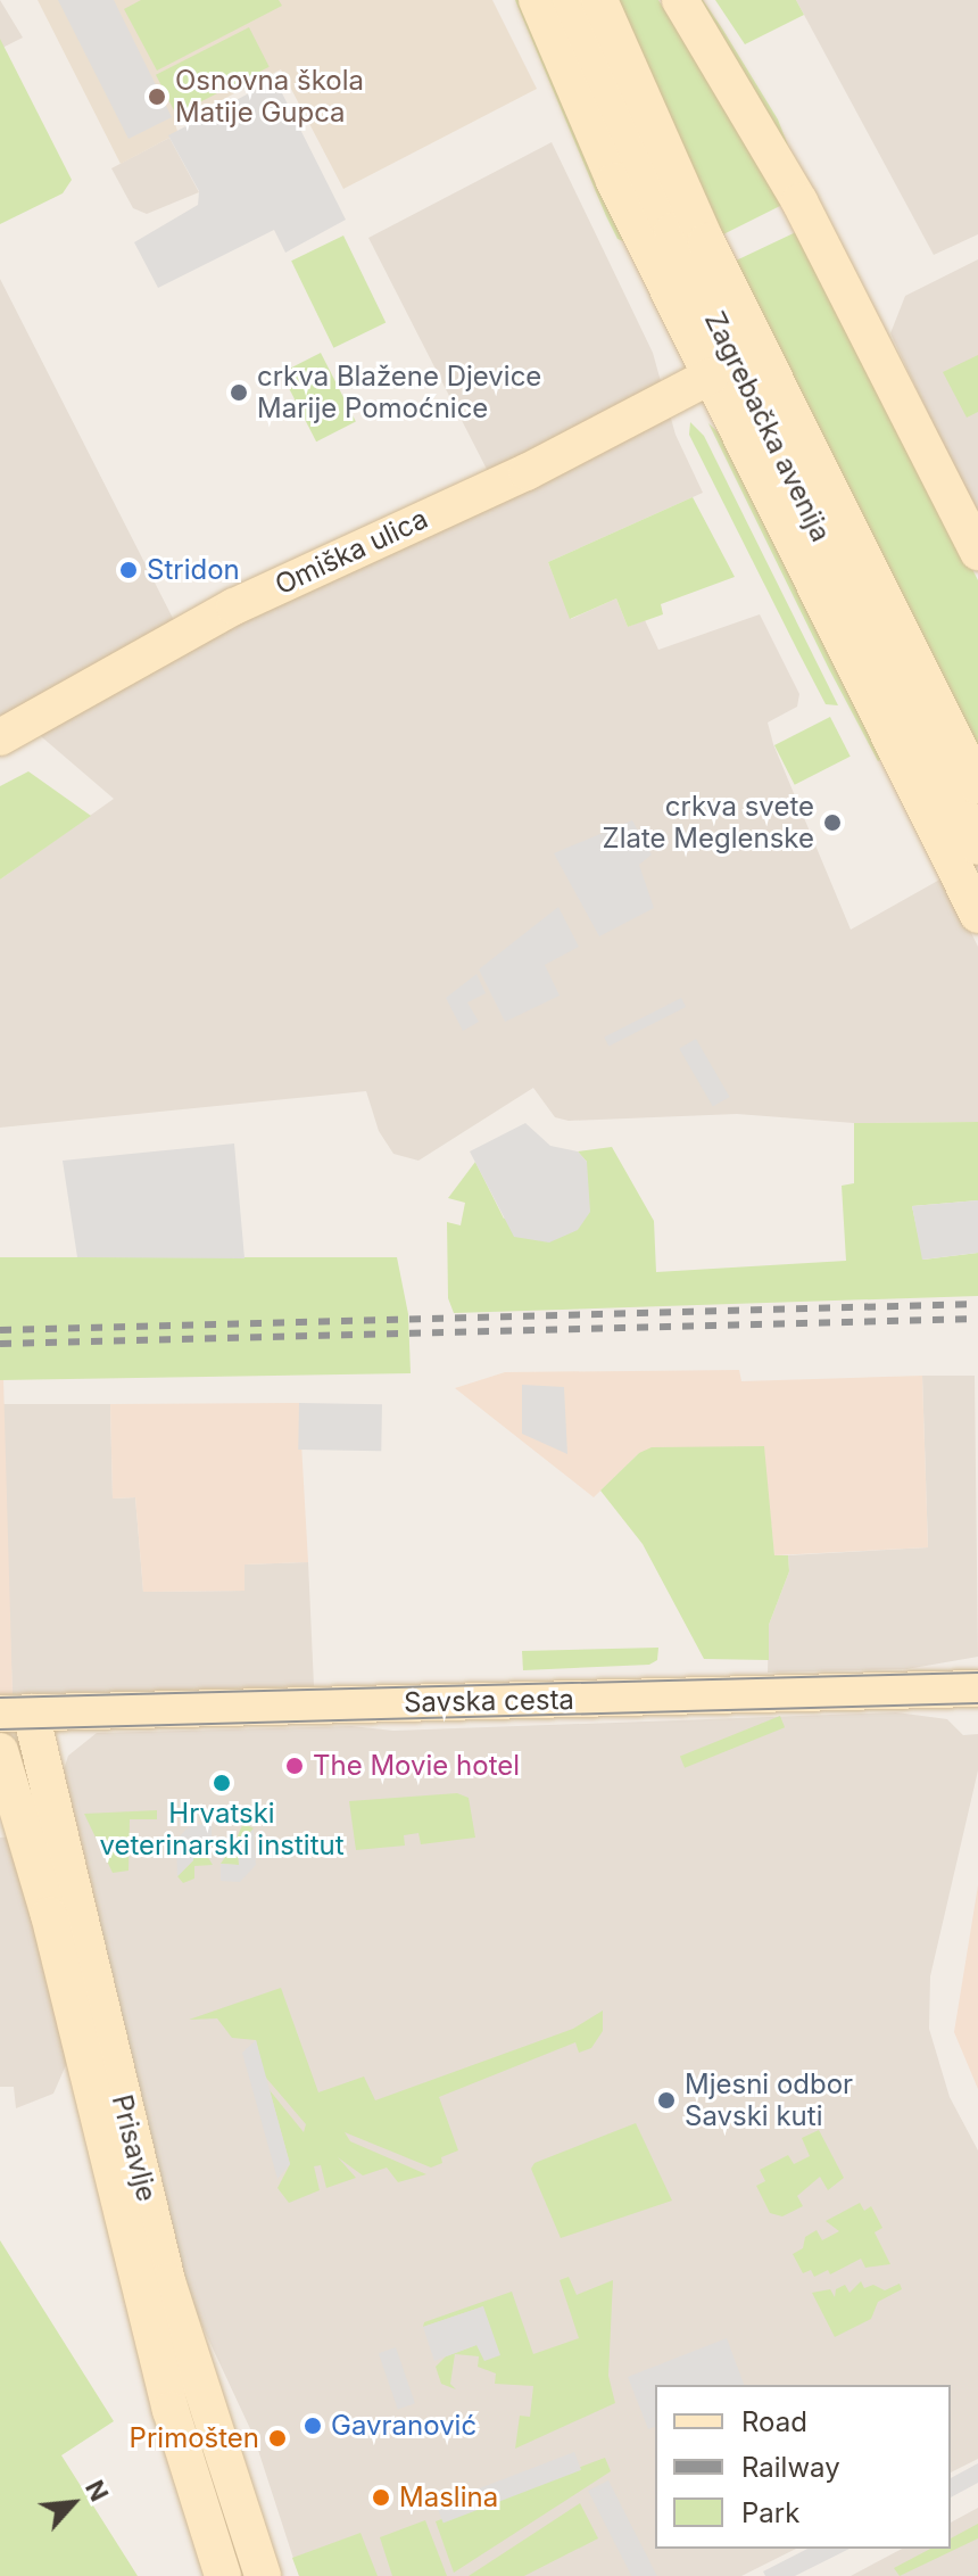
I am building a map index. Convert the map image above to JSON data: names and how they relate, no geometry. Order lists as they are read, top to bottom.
{
  "streets": {
    "main road": [
      "Zagrebačka avenija",
      "Omiška ulica",
      "Savska cesta",
      "Prisavlje"
    ]
  },
  "crossings": [
    ["Savska cesta", "Prisavlje"]
  ],
  "places": [
    "Osnovna škola Matije Gupca",
    "crkva Blažene Djevice Marije Pomoćnice",
    "Stridon",
    "crkva svete Zlate Meglenske",
    "The Movie hotel",
    "Hrvatski veterinarski institut",
    "Mjesni odbor Savski kuti",
    "Gavranović",
    "Primošten",
    "Maslina"
  ],
  "legend": ["Road", "Railway", "Park"],
  "north": "top right"
}
